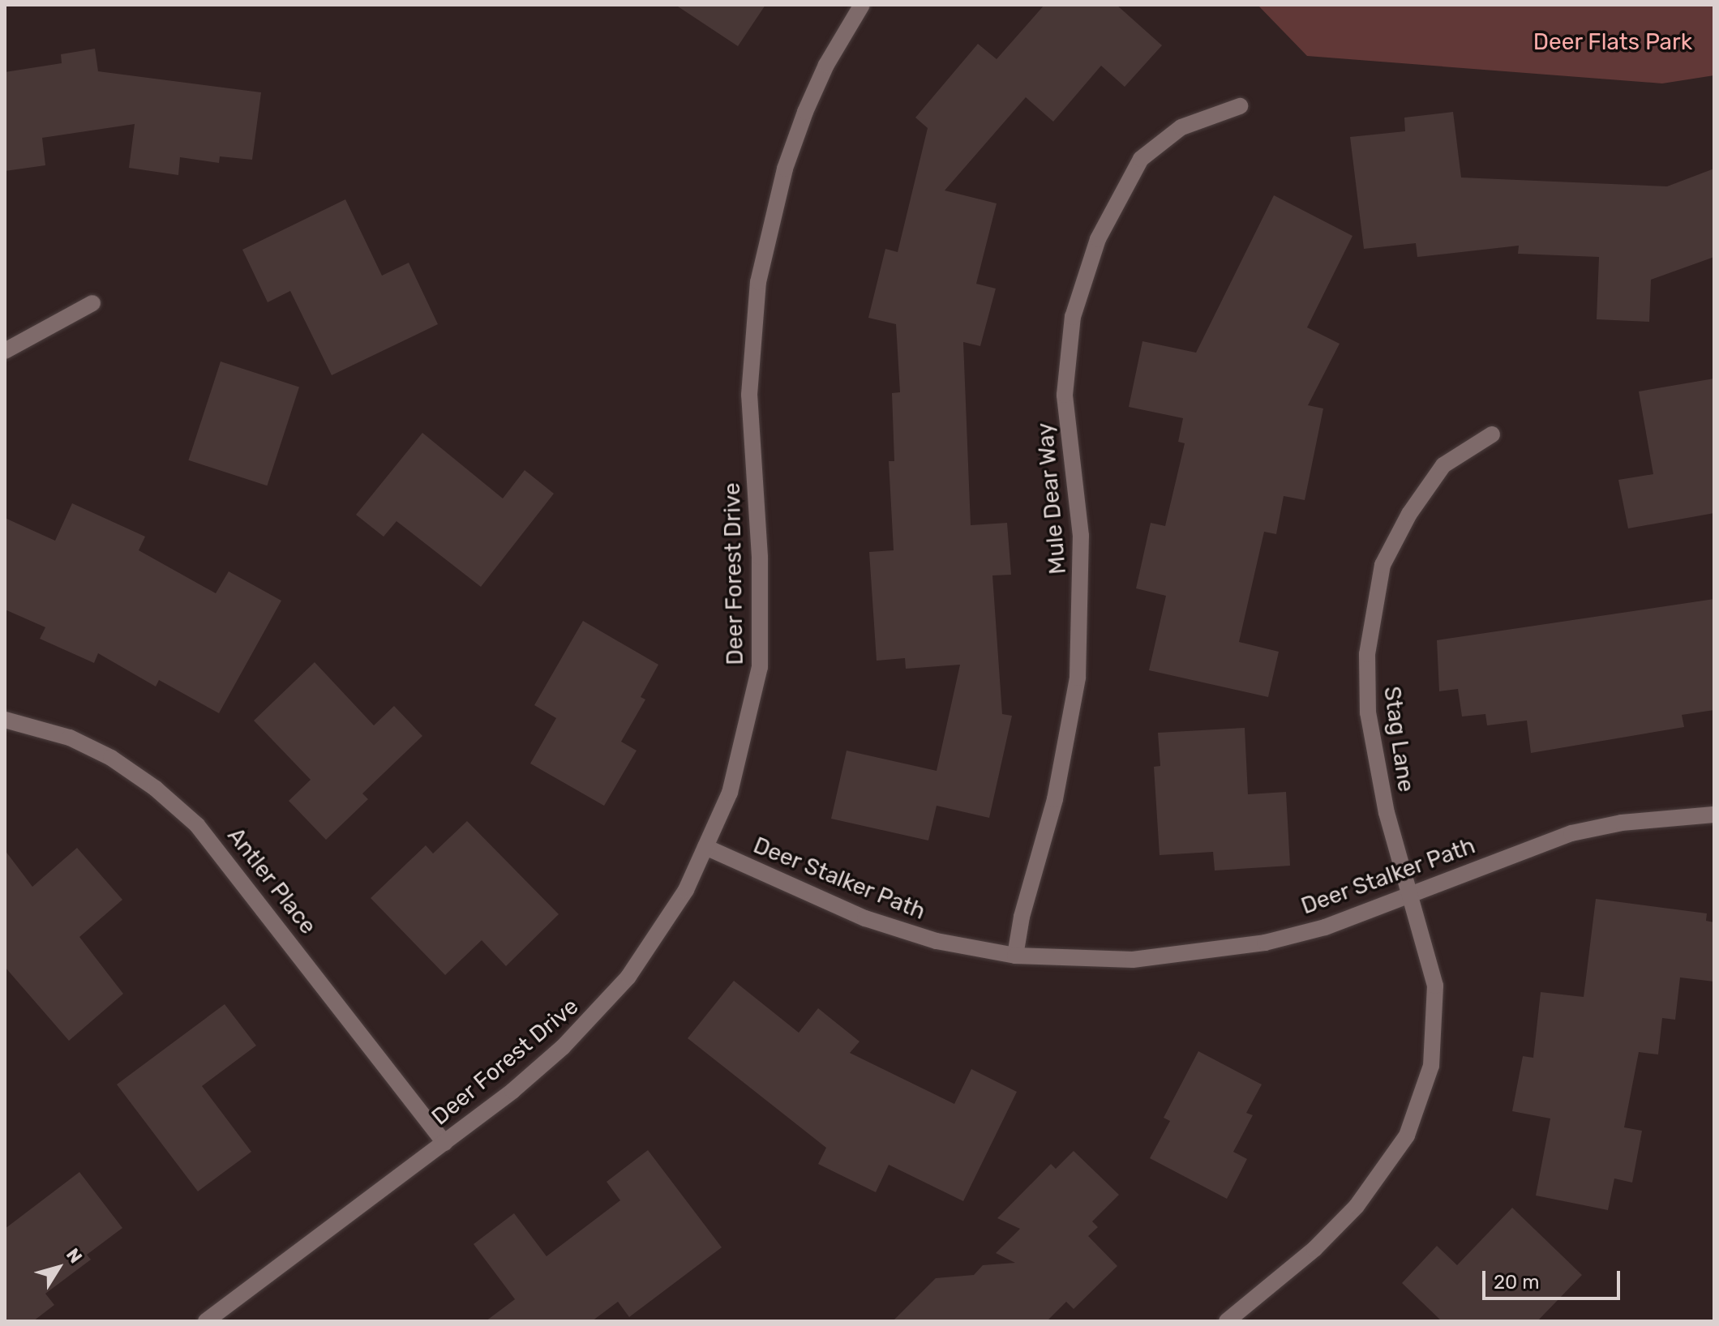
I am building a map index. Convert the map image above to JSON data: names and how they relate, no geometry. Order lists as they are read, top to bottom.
{
  "streets": {
    "street": [
      "Mule Dear Way",
      "Deer Forest Drive",
      "Stag Lane",
      "Deer Stalker Path",
      "Antler Place"
    ]
  },
  "crossings": [
    ["Mule Dear Way", "Deer Stalker Path"],
    ["Deer Forest Drive", "Deer Stalker Path"],
    ["Deer Forest Drive", "Antler Place"],
    ["Stag Lane", "Deer Stalker Path"]
  ],
  "parks": ["Deer Flats Park"],
  "scale_bar": "20 m",
  "north": "top right"
}
